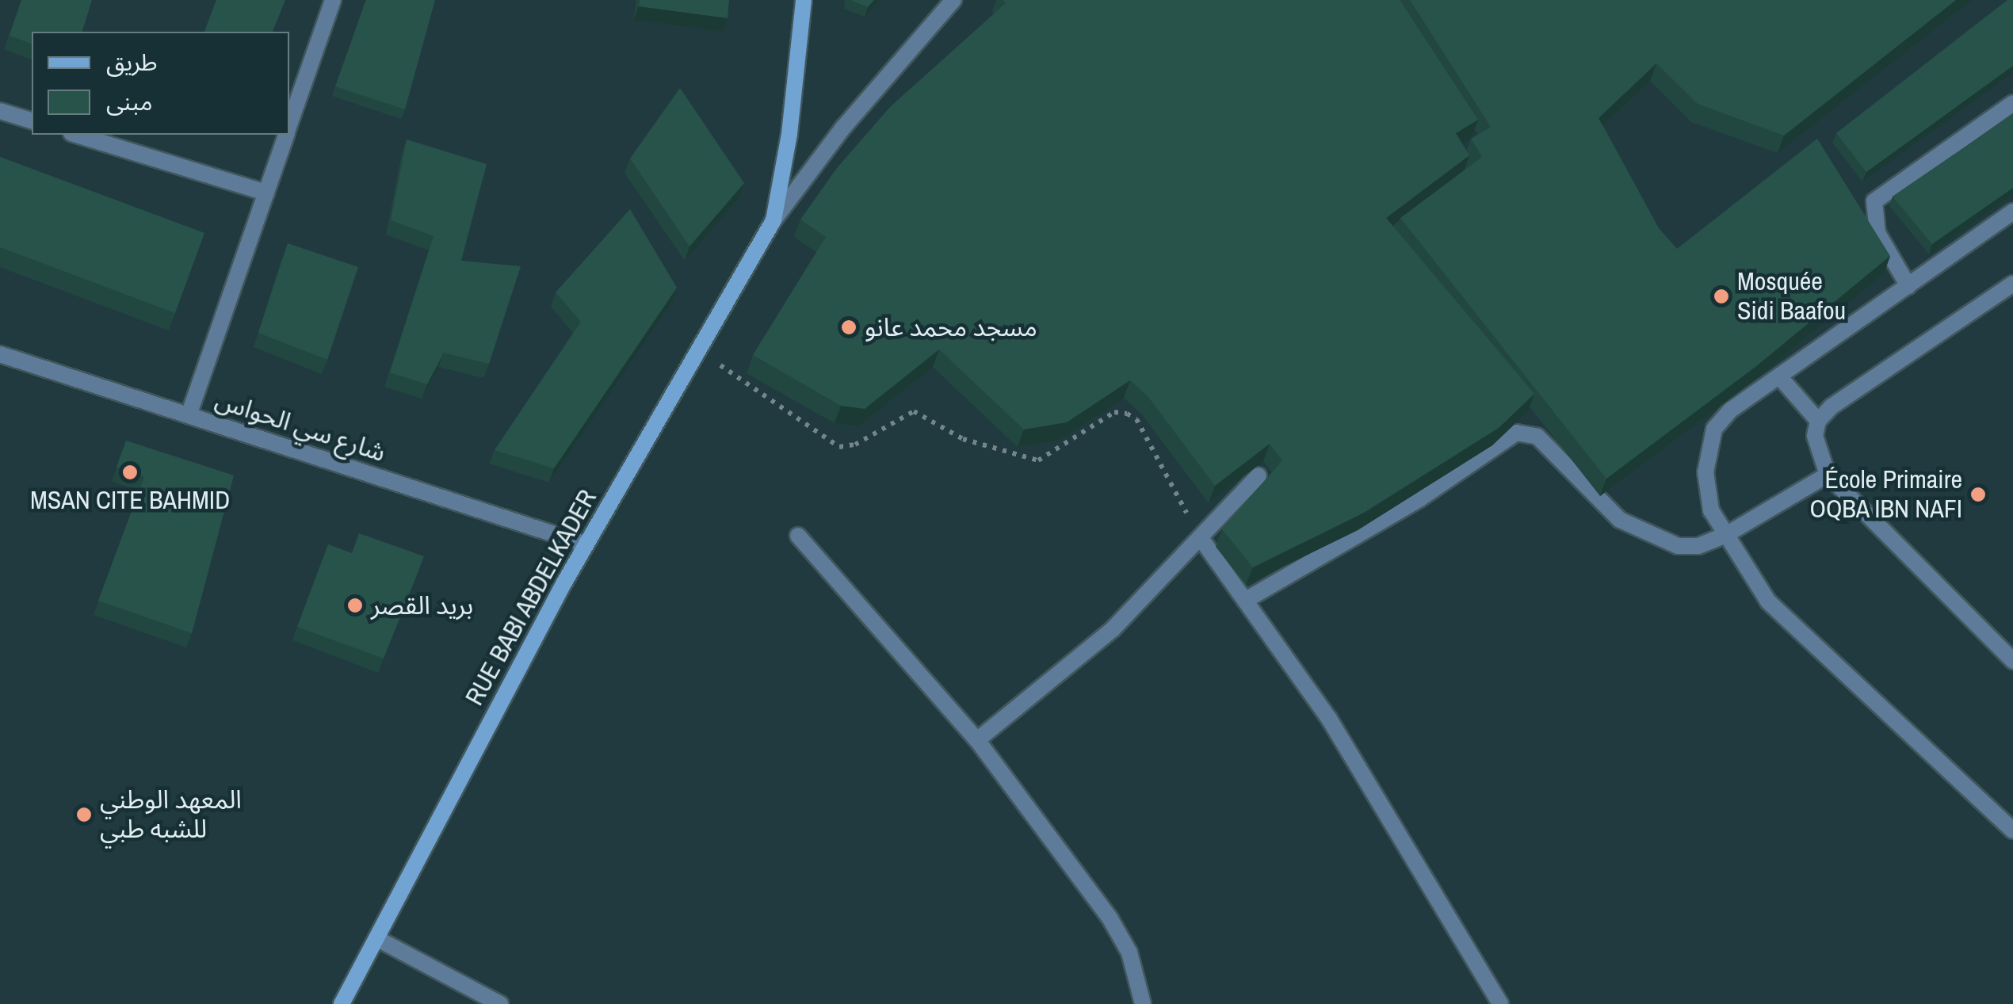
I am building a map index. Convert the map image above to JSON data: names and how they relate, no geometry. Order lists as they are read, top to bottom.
{
  "streets": {
    "main road": ["RUE BABI ABDELKADER"],
    "street": ["شارع سي الحواس"]
  },
  "crossings": [
    ["شارع سي الحواس", "RUE BABI ABDELKADER"]
  ],
  "places": [
    "Mosquée Sidi Baafou",
    "مسجد محمد عانو",
    "MSAN CITE BAHMID",
    "École Primaire OQBA IBN NAFI",
    "بريد القصر",
    "المعهد الوطني للشبه طبي"
  ],
  "legend": ["طريق", "مبنى"]
}
